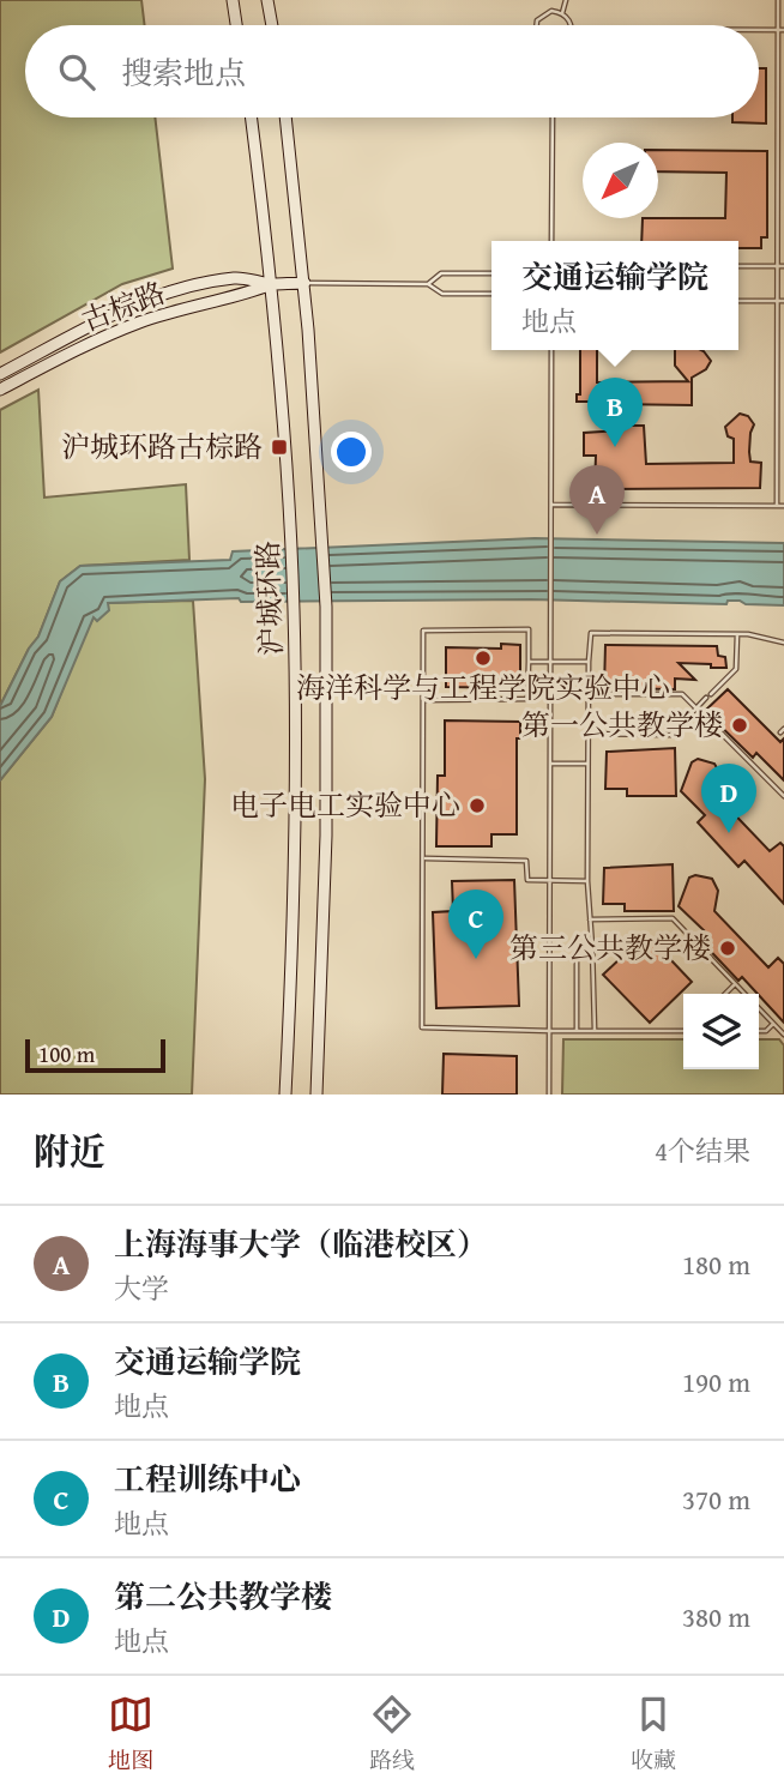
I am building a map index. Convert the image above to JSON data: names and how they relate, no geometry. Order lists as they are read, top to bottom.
{
  "streets": {
    "main road": ["古棕路", "沪城环路"]
  },
  "crossings": [
    ["古棕路", "沪城环路"]
  ],
  "places": {
    "transit": ["沪城环路古棕路"],
    "other": [
      "海洋科学与工程学院实验中心",
      "第一公共教学楼",
      "电子电工实验中心",
      "第三公共教学楼"
    ]
  },
  "scale_bar": "100 m",
  "north": "bottom left",
  "page": {
    "search": "搜索地点",
    "popup": ["交通运输学院", "地点"],
    "pins": [
      "B",
      "A",
      "D",
      "C"
    ],
    "scale": "100 m",
    "heading": ["附近", "4个结果"],
    "list": [
      {
        "mark": "A",
        "name": "上海海事大学（临港校区）",
        "note": "大学",
        "value": "180 m"
      },
      {
        "mark": "B",
        "name": "交通运输学院",
        "note": "地点",
        "value": "190 m"
      },
      {
        "mark": "C",
        "name": "工程训练中心",
        "note": "地点",
        "value": "370 m"
      },
      {
        "mark": "D",
        "name": "第二公共教学楼",
        "note": "地点",
        "value": "380 m"
      }
    ],
    "nav": ["地图", "路线", "收藏"]
  }
}
